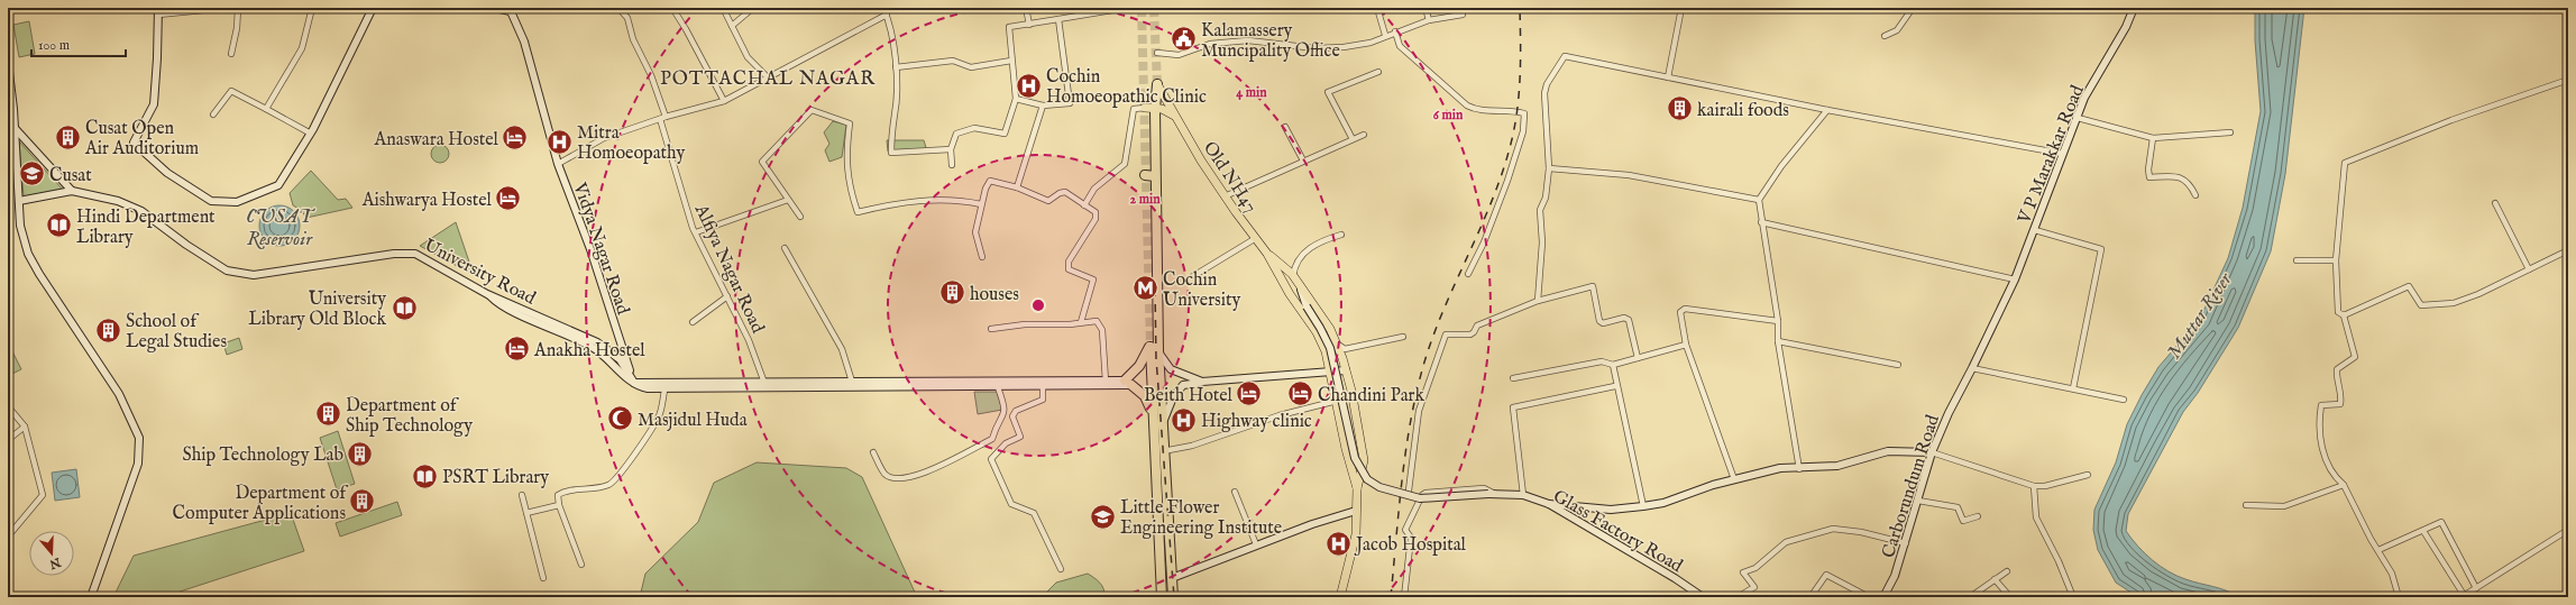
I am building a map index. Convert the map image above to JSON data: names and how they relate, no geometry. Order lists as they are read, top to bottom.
{
  "streets": {
    "main road": [
      "V P Marakkar Road",
      "Old NH47",
      "Vidya Nagar Road",
      "University Road",
      "Carborundum Road",
      "Glass Factory Road"
    ],
    "street": ["Alfiya Nagar Road"]
  },
  "crossings": [
    ["V P Marakkar Road", "Carborundum Road"],
    ["Vidya Nagar Road", "University Road"]
  ],
  "districts": ["POTTACHAL NAGAR"],
  "water": ["CUSAT Reservoir", "Muttar River"],
  "places": {
    "public building": ["Kalamassery Muncipality Office"],
    "hospital": [
      "Cochin Homoeopathic Clinic",
      "Mitra Homoeopathy",
      "Highway clinic",
      "Jacob Hospital"
    ],
    "building": [
      "kairali foods",
      "Cusat Open Air Auditorium",
      "houses",
      "School of Legal Studies",
      "Department of Ship Technology",
      "Ship Technology Lab",
      "Department of Computer Applications"
    ],
    "hotel": [
      "Anaswara Hostel",
      "Aishwarya Hostel",
      "Anakha Hostel",
      "Beith Hotel",
      "Chandini Park"
    ],
    "school or university": ["Cusat", "Little Flower Engineering Institute"],
    "library": ["Hindi Department Library", "University Library Old Block", "PSRT Library"],
    "metro station": ["Cochin University"],
    "mosque": ["Masjidul Huda"]
  },
  "scale_bar": "100 m",
  "north": "bottom",
  "rings": ["4 min", "6 min", "2 min"]
}
